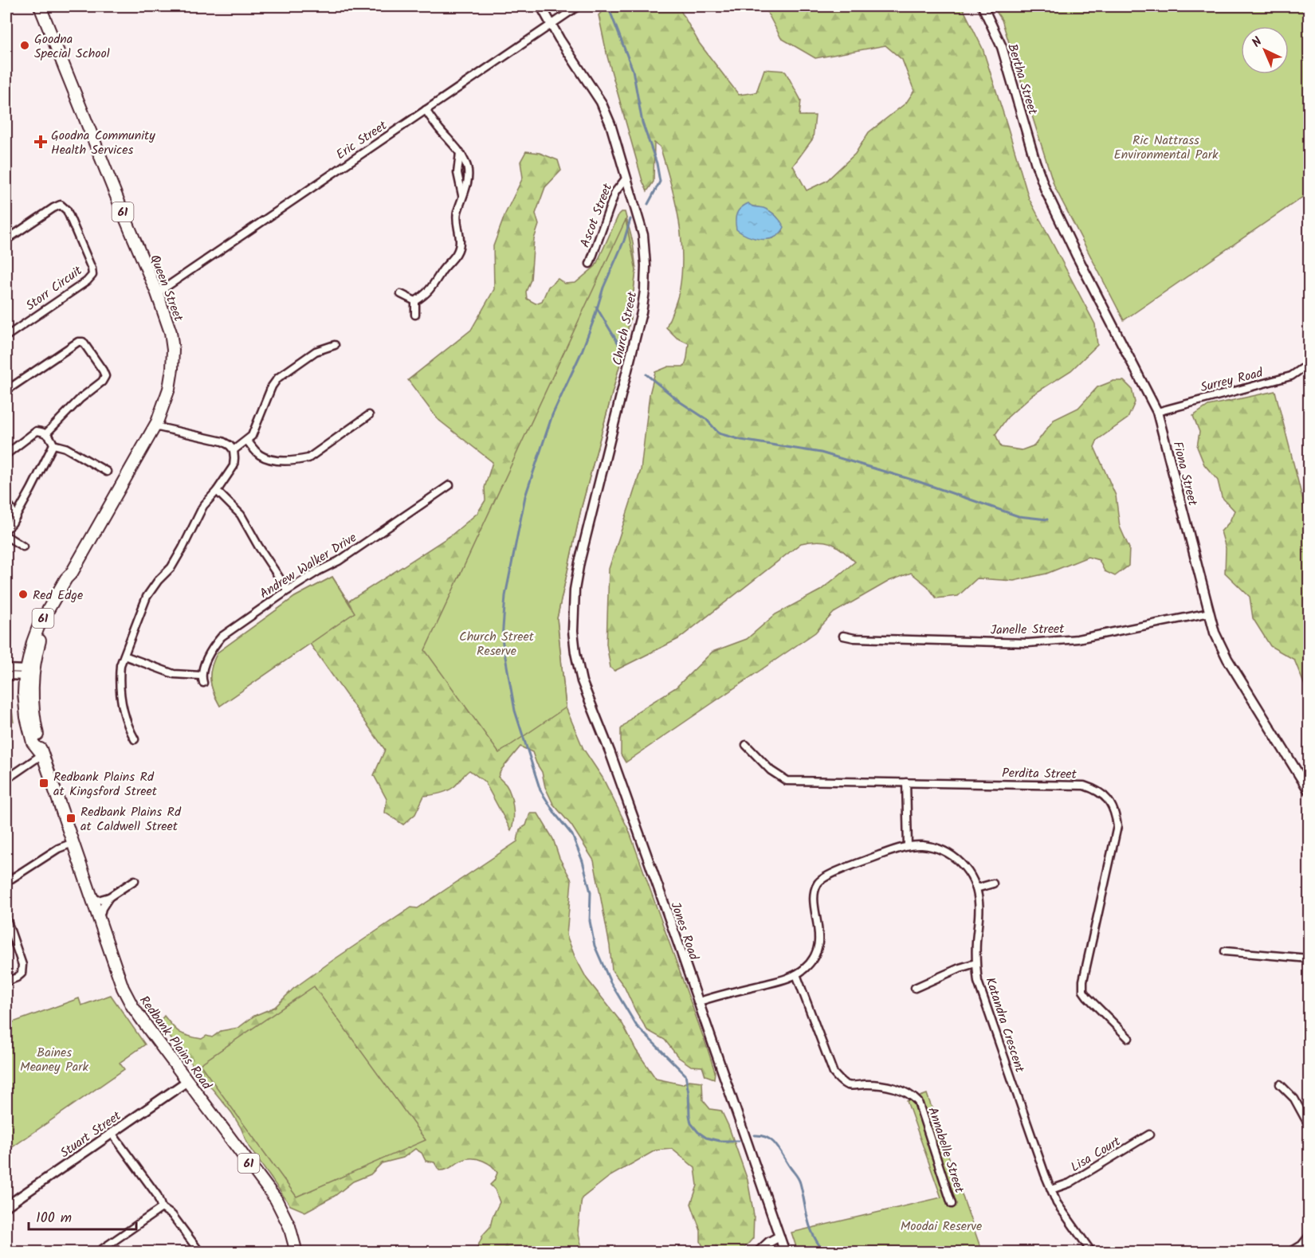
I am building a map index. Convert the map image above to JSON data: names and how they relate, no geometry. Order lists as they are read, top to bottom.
{
  "streets": {
    "main road": ["61", "Queen Street", "Redbank Plains Road"],
    "street": [
      "Bertha Street",
      "Eric Street",
      "Ascot Street",
      "Storr Circuit",
      "Church Street",
      "Surrey Road",
      "Fiona Street",
      "Andrew Walker Drive",
      "Janelle Street",
      "Perdita Street",
      "Jones Road",
      "Katandra Crescent",
      "Stuart Street",
      "Annabelle Street",
      "Lisa Court"
    ]
  },
  "crossings": [
    ["Bertha Street", "Fiona Street"],
    ["Eric Street", "Queen Street"],
    ["Eric Street", "Church Street"],
    ["Ascot Street", "Church Street"],
    ["Queen Street", "Redbank Plains Road"],
    ["Church Street", "Jones Road"],
    ["Surrey Road", "Fiona Street"],
    ["Fiona Street", "Janelle Street"],
    ["Jones Road", "Katandra Crescent"],
    ["Katandra Crescent", "Annabelle Street"],
    ["Katandra Crescent", "Lisa Court"],
    ["Redbank Plains Road", "Stuart Street"]
  ],
  "parks": [
    "Ric Nattrass Environmental Park",
    "Church Street Reserve",
    "Baines Meaney Park",
    "Moodai Reserve"
  ],
  "places": {
    "other": ["Goodna Special School", "Red Edge"],
    "health": ["Goodna Community Health Services"],
    "transit": ["Redbank Plains Rd at Kingsford Street", "Redbank Plains Rd at Caldwell Street"]
  },
  "scale_bar": "100 m",
  "north": "top left"
}
